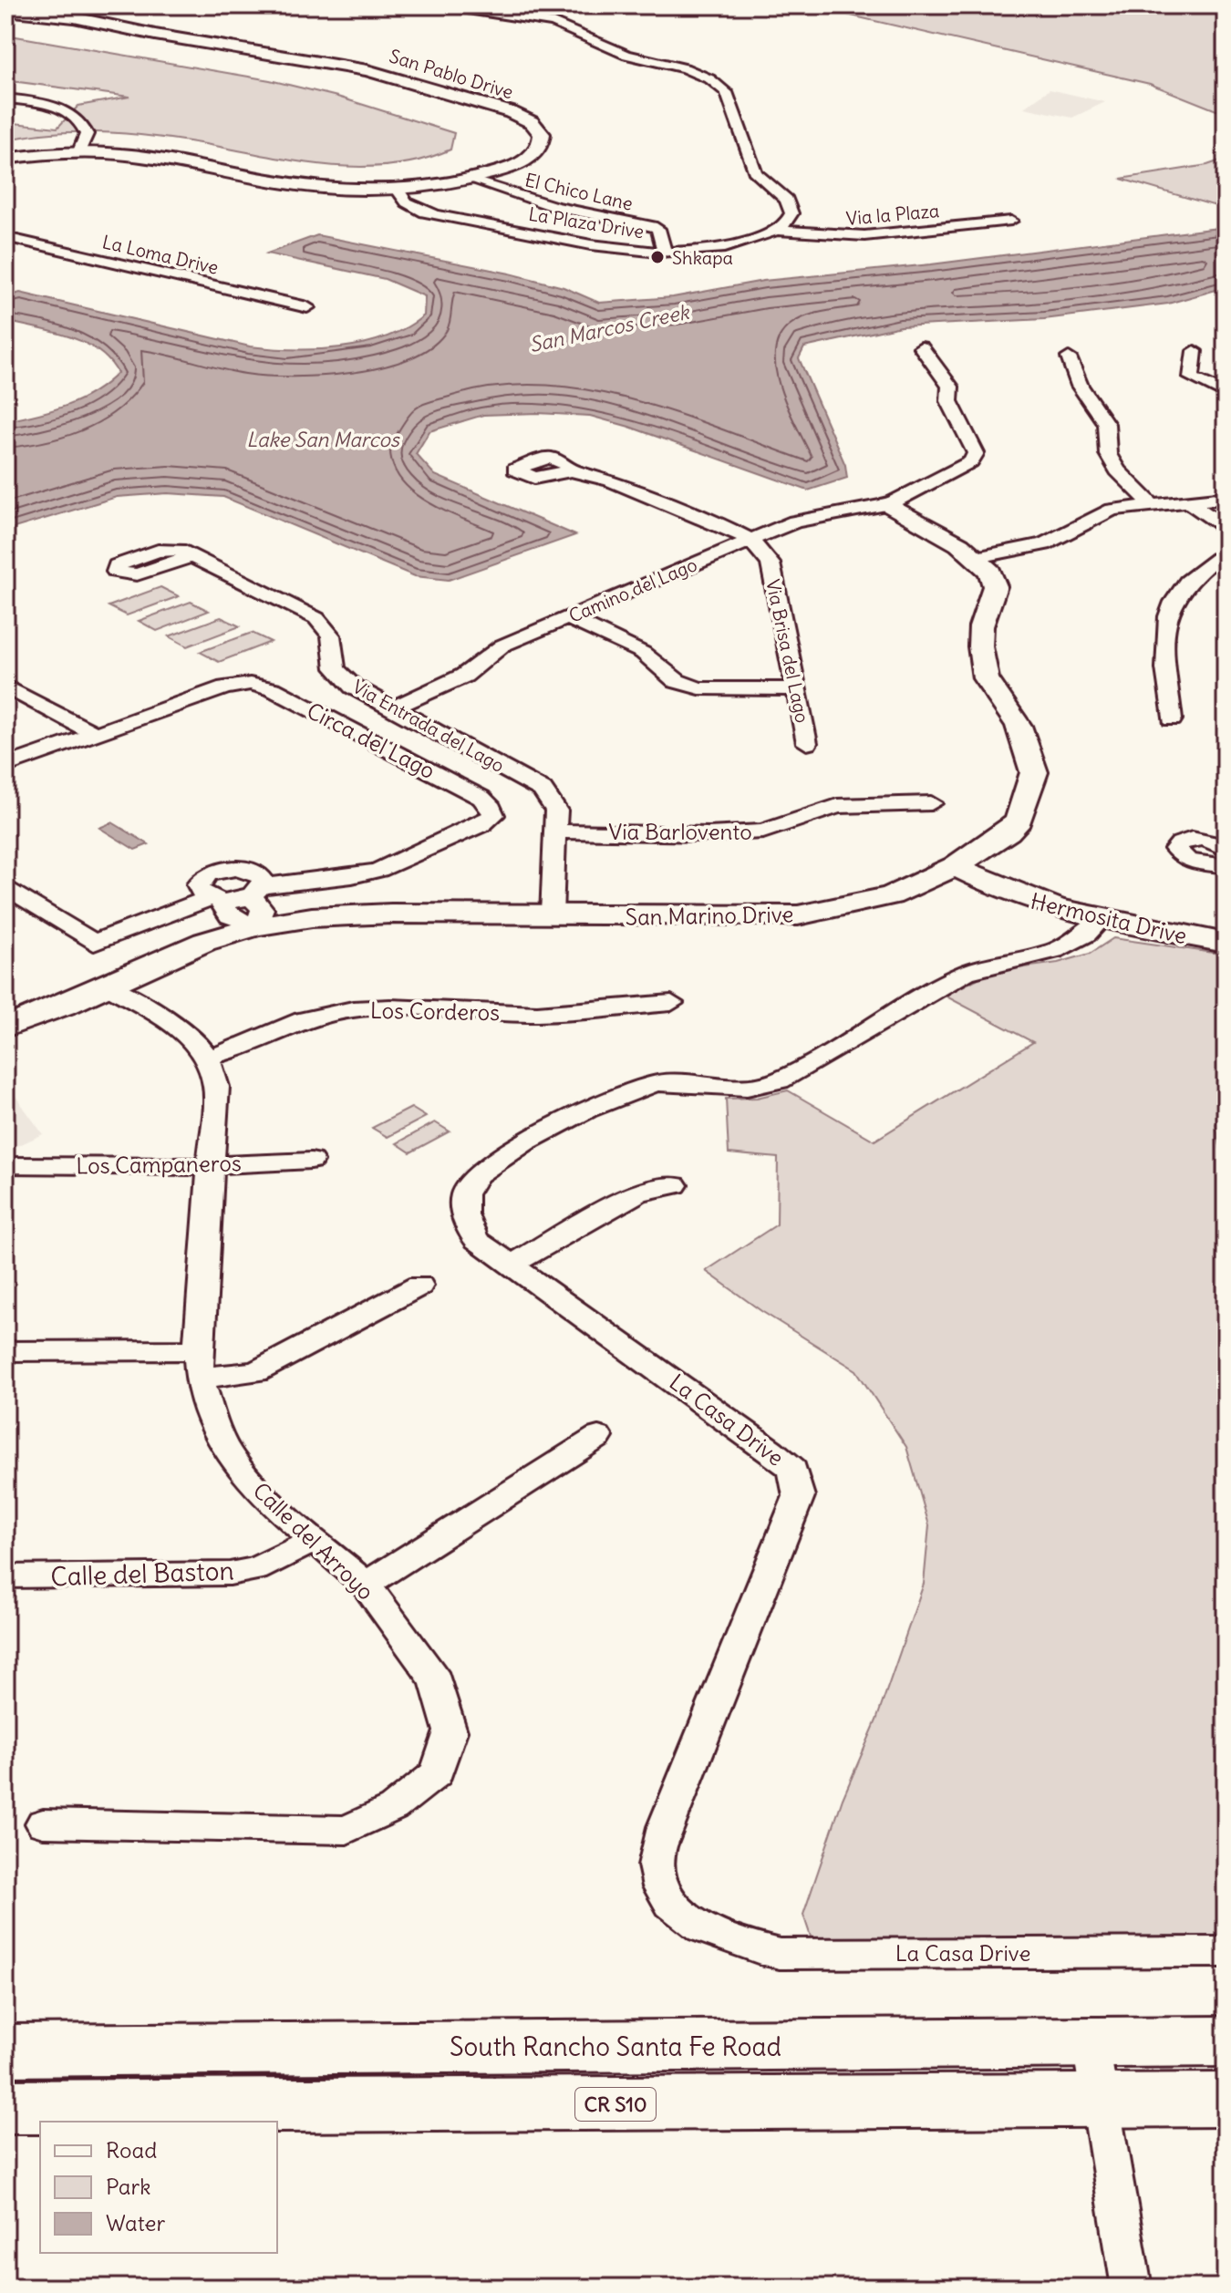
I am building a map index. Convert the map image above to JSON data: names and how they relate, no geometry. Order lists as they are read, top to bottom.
{
  "streets": {
    "main road": ["South Rancho Santa Fe Road", "CR S10"],
    "street": [
      "San Pablo Drive",
      "El Chico Lane",
      "Via la Plaza",
      "La Plaza Drive",
      "La Loma Drive",
      "Camino del Lago",
      "Via Brisa del Lago",
      "Via Entrada del Lago",
      "Circa del Lago",
      "Via Barlovento",
      "San Marino Drive",
      "Hermosita Drive",
      "Los Corderos",
      "Los Campaneros",
      "La Casa Drive",
      "Calle del Arroyo",
      "Calle del Baston"
    ]
  },
  "crossings": [
    ["San Pablo Drive", "El Chico Lane"],
    ["San Pablo Drive", "La Plaza Drive"],
    ["El Chico Lane", "La Plaza Drive"],
    ["Via la Plaza", "La Plaza Drive"],
    ["Camino del Lago", "Via Brisa del Lago"],
    ["Camino del Lago", "Via Entrada del Lago"],
    ["Via Entrada del Lago", "Via Barlovento"],
    ["Via Entrada del Lago", "San Marino Drive"],
    ["San Marino Drive", "Hermosita Drive"],
    ["Hermosita Drive", "La Casa Drive"],
    ["Los Corderos", "Calle del Arroyo"],
    ["Los Campaneros", "Calle del Arroyo"],
    ["Calle del Arroyo", "Calle del Baston"]
  ],
  "water": ["San Marcos Creek", "Lake San Marcos"],
  "places": ["Shkapa"],
  "legend": ["Road", "Park", "Water"]
}
